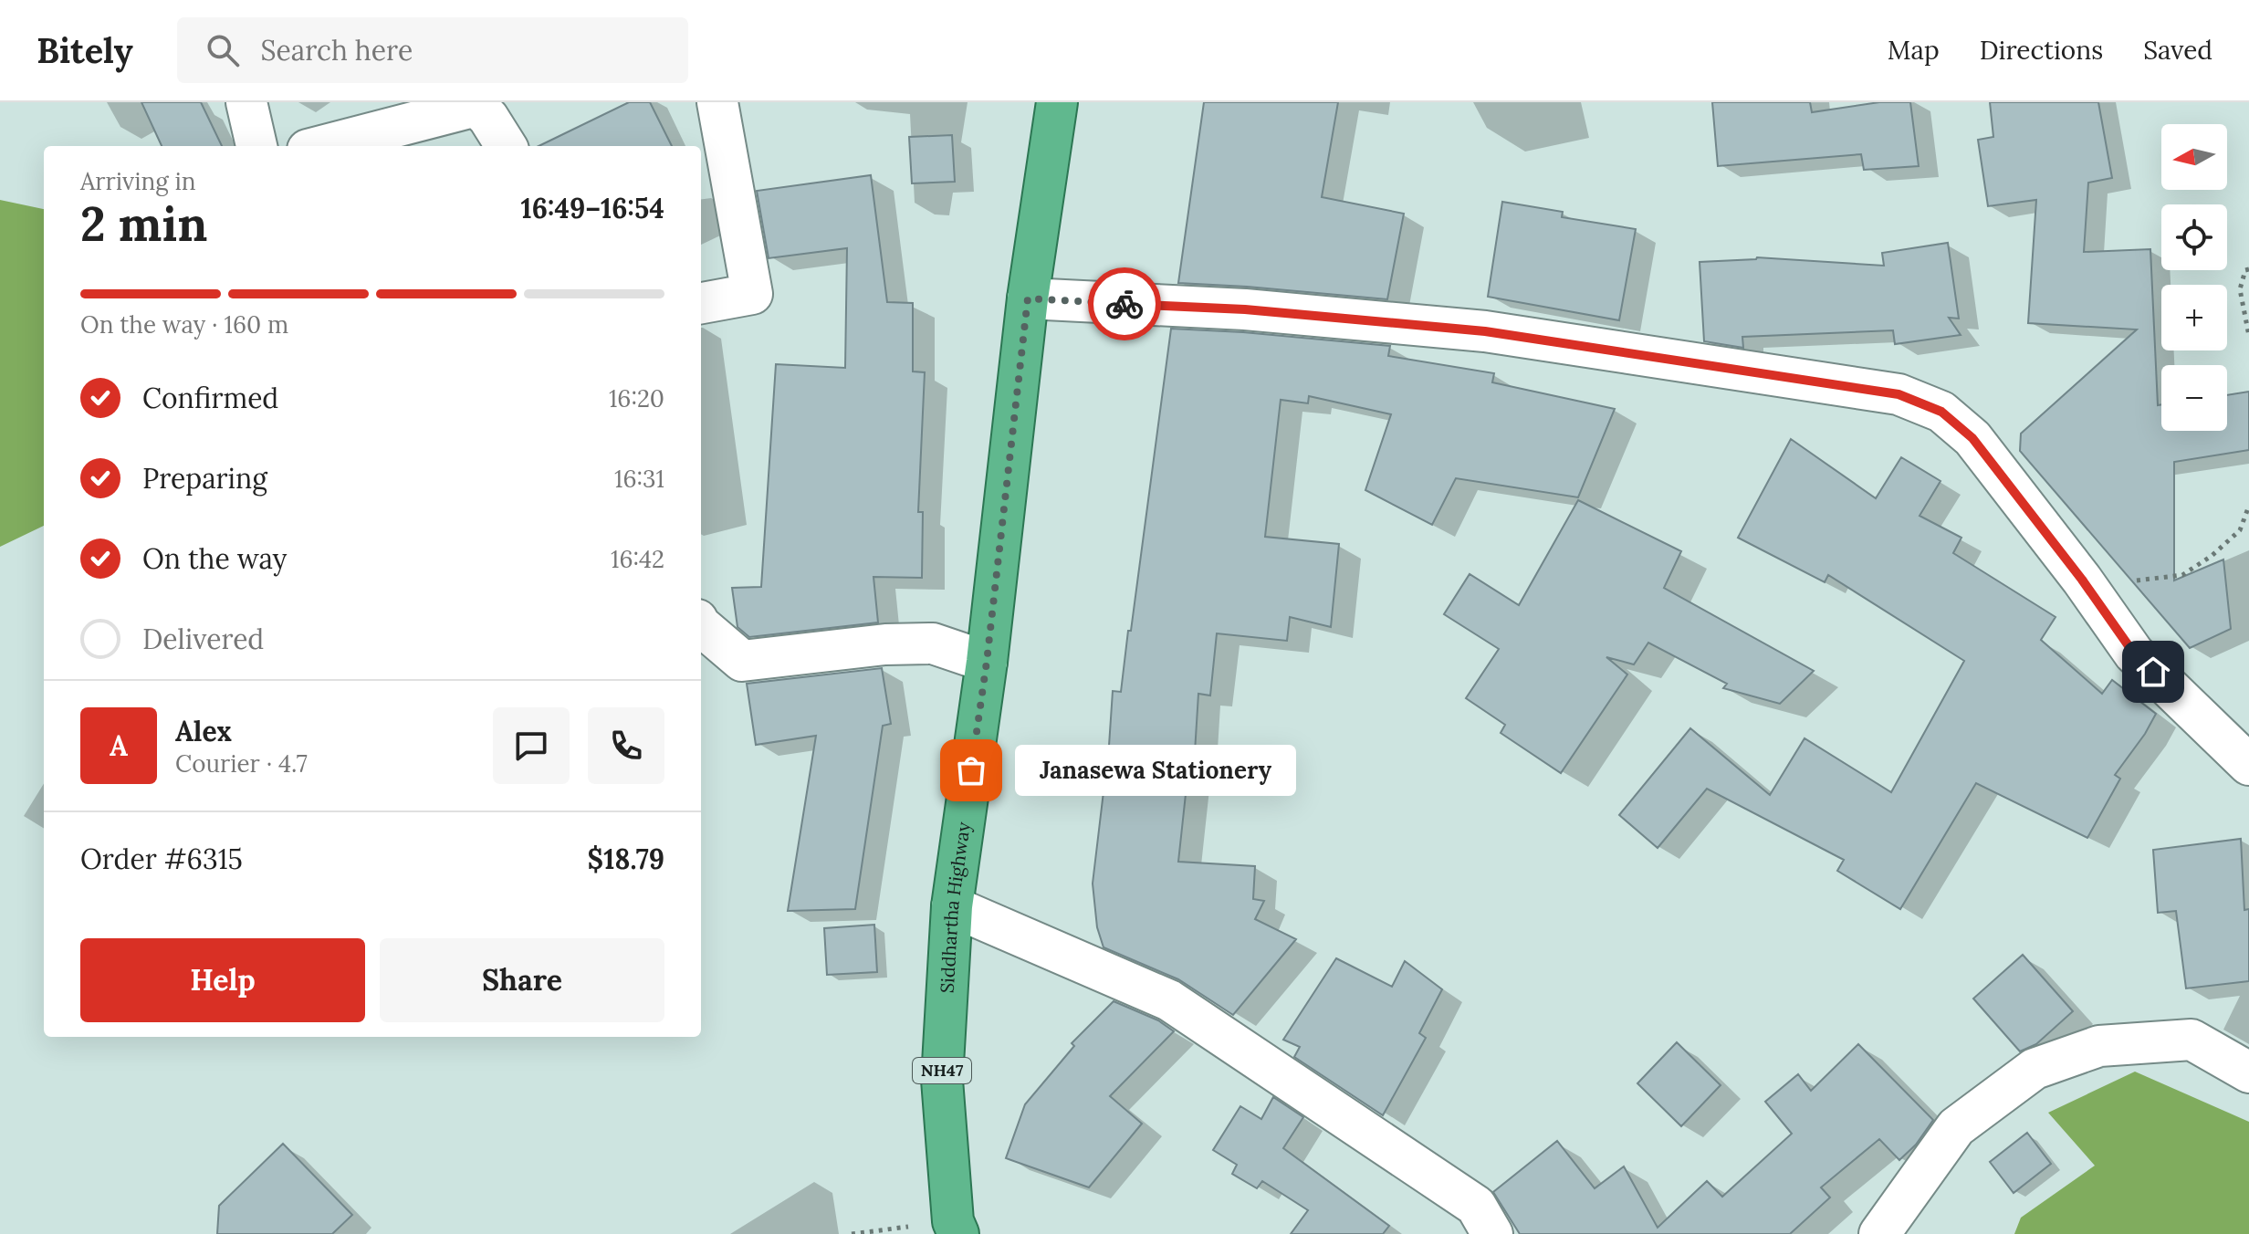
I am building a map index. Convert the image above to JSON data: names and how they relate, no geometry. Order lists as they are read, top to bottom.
{
  "streets": {
    "highway": ["Siddhartha Highway", "NH47"]
  },
  "places": ["Janasewa Stationery"],
  "north": "left",
  "page": {
    "header": "Bitely",
    "search": "Search here",
    "nav": ["Map", "Directions", "Saved"],
    "map_buttons": ["+", "−"],
    "heading": ["2 min", "Arriving in", "16:49–16:54"],
    "panel": [
      "Alex",
      "Courier · 4.7",
      "Order #6315",
      "$18.79"
    ],
    "bar": "On the way · 160 m",
    "list": [
      ["Confirmed", "16:20"],
      ["Preparing", "16:31"],
      ["On the way", "16:42"],
      "Delivered"
    ],
    "round": "A",
    "bubble": "Janasewa Stationery",
    "buttons": ["Help", "Share"]
  }
}
